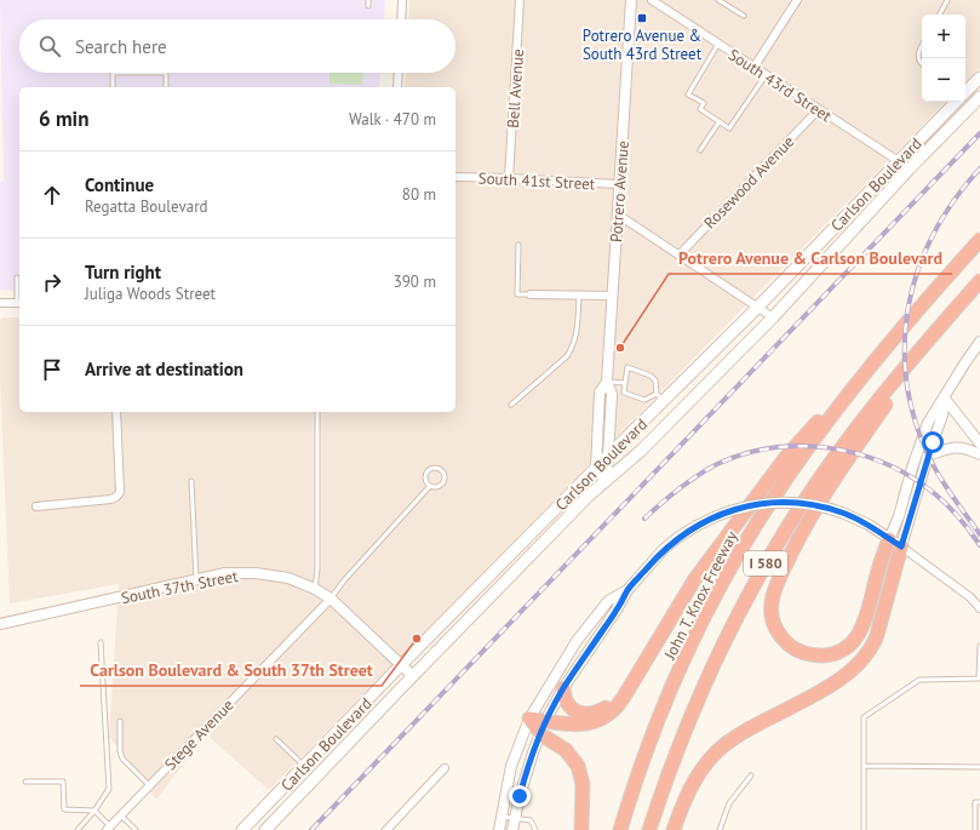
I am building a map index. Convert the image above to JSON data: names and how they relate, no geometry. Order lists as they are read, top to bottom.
{
  "streets": {
    "highway": ["I 580", "John T. Knox Freeway"],
    "main road": ["Carlson Boulevard"],
    "street": [
      "South 43rd Street",
      "Bell Avenue",
      "South 41st Street",
      "Rosewood Avenue",
      "Potrero Avenue",
      "South 37th Street",
      "Stege Avenue"
    ]
  },
  "crossings": [
    ["South 43rd Street", "Rosewood Avenue"],
    ["South 43rd Street", "Carlson Boulevard"],
    ["Bell Avenue", "South 41st Street"],
    ["South 41st Street", "Potrero Avenue"],
    ["Carlson Boulevard", "Potrero Avenue"],
    ["Carlson Boulevard", "South 37th Street"],
    ["South 37th Street", "Stege Avenue"]
  ],
  "places": {
    "transit": ["Potrero Avenue & South 43rd Street"],
    "other": ["Potrero Avenue & Carlson Boulevard", "Carlson Boulevard & South 37th Street"]
  },
  "page": {
    "map_buttons": ["+", "−"],
    "search": "Search here",
    "heading": ["6 min", "Walk · 470 m"],
    "list": [
      ["Continue", "Regatta Boulevard", "80 m"],
      ["Turn right", "Juliga Woods Street", "390 m"],
      "Arrive at destination"
    ]
  }
}
